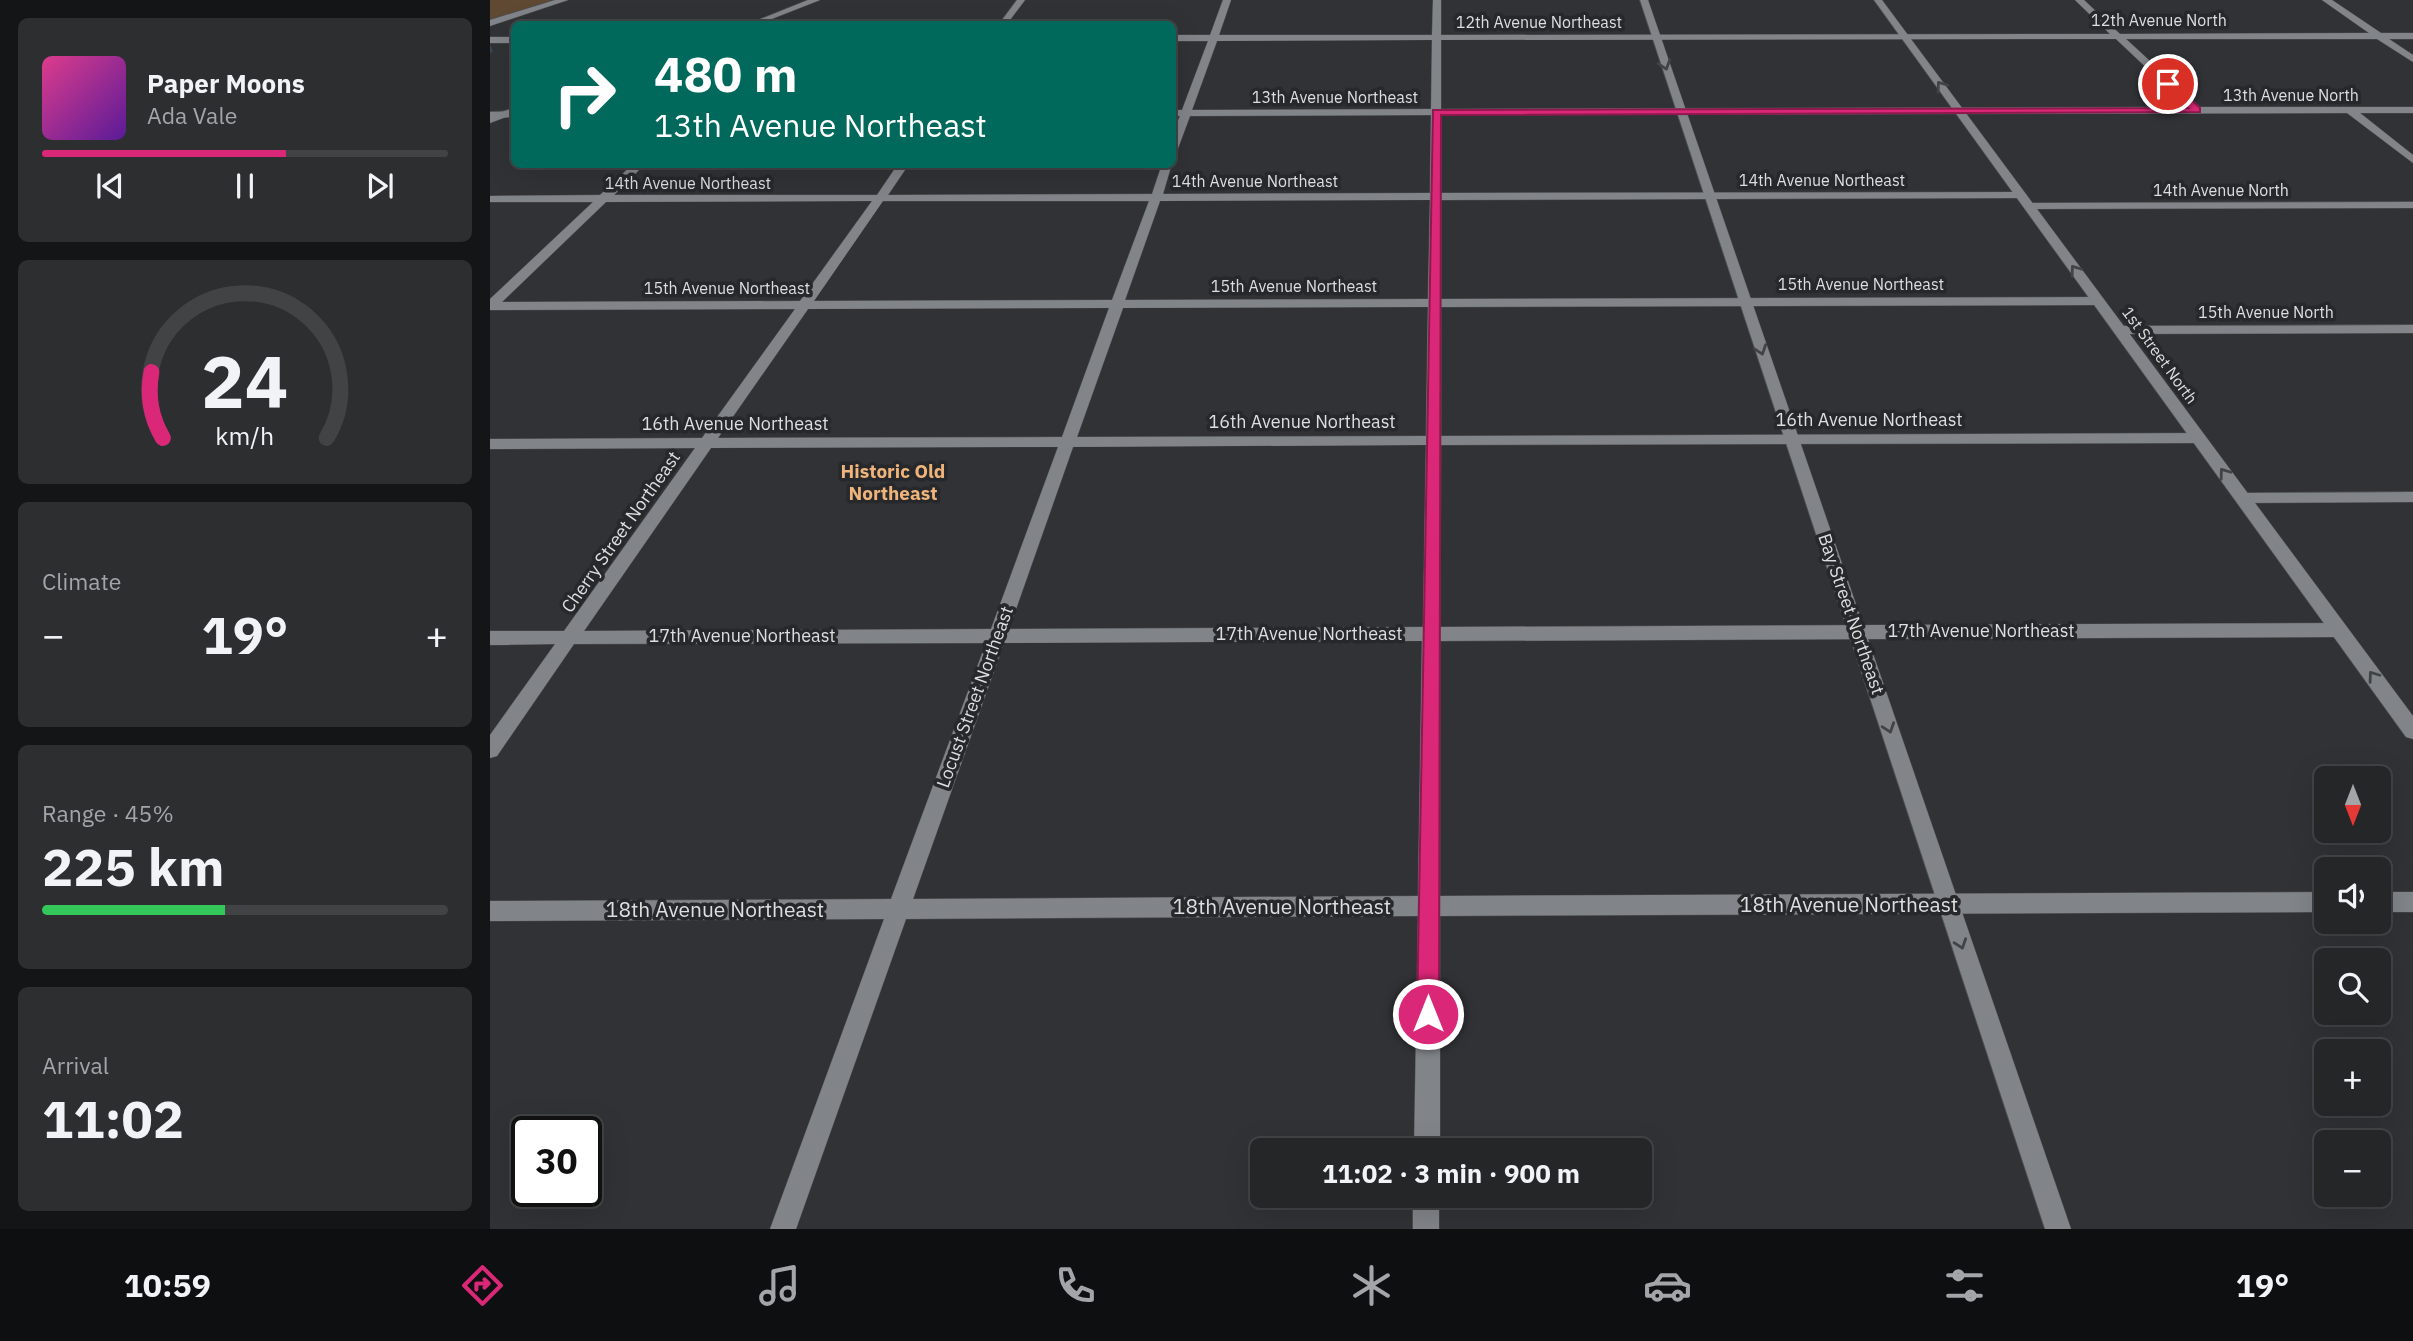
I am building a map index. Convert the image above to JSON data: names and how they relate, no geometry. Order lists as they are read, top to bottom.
{
  "streets": {
    "street": [
      "12th Avenue North",
      "12th Avenue Northeast",
      "13th Avenue North",
      "13th Avenue Northeast",
      "14th Avenue Northeast",
      "14th Avenue North",
      "15th Avenue Northeast",
      "15th Avenue North",
      "1st Street North",
      "16th Avenue Northeast",
      "Cherry Street Northeast",
      "Bay Street Northeast",
      "17th Avenue Northeast",
      "Locust Street Northeast",
      "18th Avenue Northeast"
    ]
  },
  "crossings": [
    ["12th Avenue North", "12th Avenue Northeast"],
    ["12th Avenue North", "1st Street North"],
    ["12th Avenue Northeast", "1st Street North"],
    ["12th Avenue Northeast", "Bay Street Northeast"],
    ["13th Avenue North", "13th Avenue Northeast"],
    ["13th Avenue North", "1st Street North"],
    ["13th Avenue Northeast", "1st Street North"],
    ["13th Avenue Northeast", "Bay Street Northeast"],
    ["14th Avenue Northeast", "14th Avenue North"],
    ["14th Avenue Northeast", "1st Street North"],
    ["14th Avenue Northeast", "Cherry Street Northeast"],
    ["14th Avenue Northeast", "Bay Street Northeast"],
    ["14th Avenue Northeast", "Locust Street Northeast"],
    ["14th Avenue North", "1st Street North"],
    ["15th Avenue Northeast", "1st Street North"],
    ["15th Avenue Northeast", "Cherry Street Northeast"],
    ["15th Avenue Northeast", "Bay Street Northeast"],
    ["15th Avenue Northeast", "Locust Street Northeast"],
    ["15th Avenue North", "1st Street North"],
    ["1st Street North", "16th Avenue Northeast"],
    ["1st Street North", "17th Avenue Northeast"],
    ["16th Avenue Northeast", "Cherry Street Northeast"],
    ["16th Avenue Northeast", "Bay Street Northeast"],
    ["16th Avenue Northeast", "Locust Street Northeast"],
    ["Cherry Street Northeast", "17th Avenue Northeast"],
    ["Bay Street Northeast", "17th Avenue Northeast"],
    ["Bay Street Northeast", "18th Avenue Northeast"],
    ["17th Avenue Northeast", "Locust Street Northeast"],
    ["Locust Street Northeast", "18th Avenue Northeast"]
  ],
  "one_way": ["1st Street North", "Bay Street Northeast"],
  "districts": ["Historic Old Northeast"],
  "north": "bottom",
  "page": {
    "turn": ["480 m", "13th Avenue Northeast"],
    "song": ["Paper Moons", "Ada Vale"],
    "tile": [
      "Climate",
      ["Range · 45%", "225 km"],
      ["Arrival", "11:02"]
    ],
    "heat": ["−", "19°", "+"],
    "map_buttons": ["+", "−"],
    "limit": "30",
    "trip": "11:02 · 3 min · 900 m",
    "tabs": ["10:59", "19°"],
    "gauge": ["24", "km/h"]
  }
}
